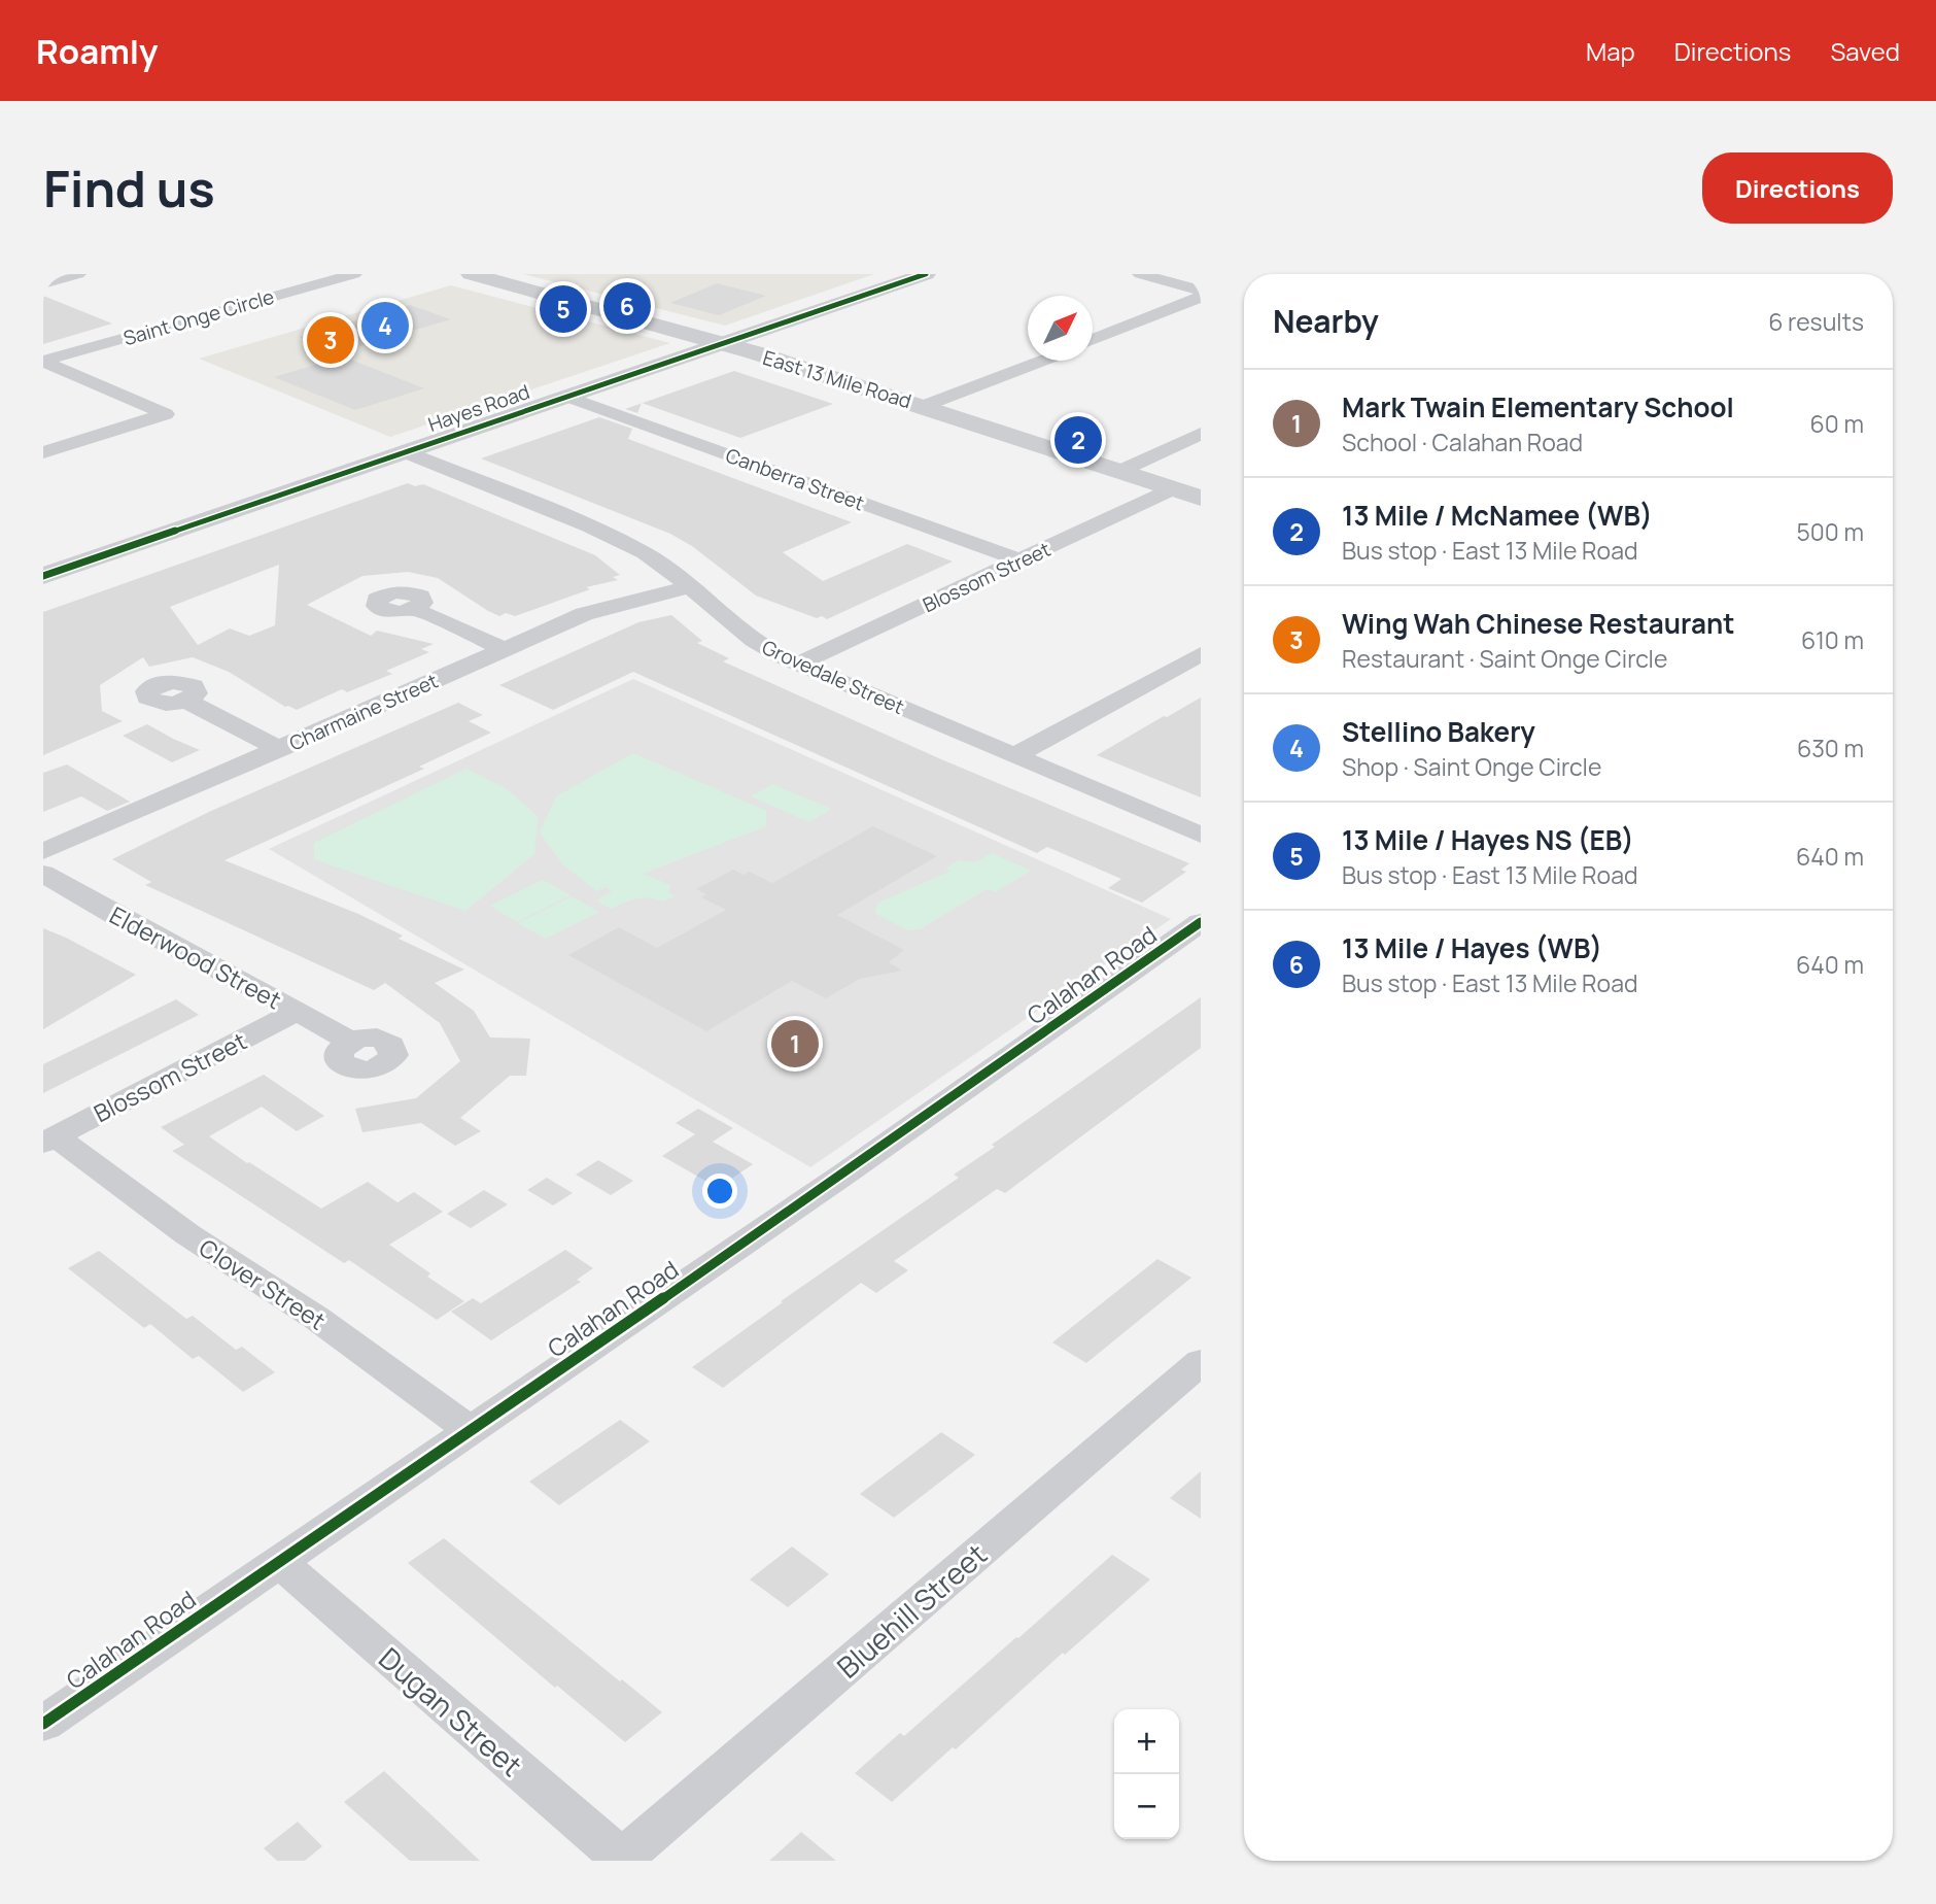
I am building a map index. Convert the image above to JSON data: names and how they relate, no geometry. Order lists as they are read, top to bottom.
{
  "streets": {
    "main road": ["East 13 Mile Road"],
    "street": [
      "Saint Onge Circle",
      "Hayes Road",
      "Canberra Street",
      "Blossom Street",
      "Grovedale Street",
      "Charmaine Street",
      "Elderwood Street",
      "Calahan Road",
      "Clover Street",
      "Bluehill Street",
      "Dugan Street"
    ]
  },
  "crossings": [
    ["East 13 Mile Road", "Hayes Road"],
    ["East 13 Mile Road", "Blossom Street"],
    ["Hayes Road", "Canberra Street"],
    ["Hayes Road", "Grovedale Street"],
    ["Canberra Street", "Blossom Street"],
    ["Blossom Street", "Grovedale Street"],
    ["Blossom Street", "Elderwood Street"],
    ["Blossom Street", "Clover Street"],
    ["Grovedale Street", "Charmaine Street"],
    ["Calahan Road", "Clover Street"],
    ["Calahan Road", "Dugan Street"],
    ["Bluehill Street", "Dugan Street"]
  ],
  "north": "top right",
  "page": {
    "header": "Roamly",
    "nav": ["Map", "Directions", "Saved"],
    "buttons": "Directions",
    "title": "Find us",
    "heading": ["Nearby", "6 results"],
    "pins": [
      "6",
      "5",
      "4",
      "3",
      "2",
      "1"
    ],
    "list": [
      {
        "mark": "1",
        "name": "Mark Twain Elementary School",
        "note": "School · Calahan Road",
        "value": "60 m"
      },
      {
        "mark": "2",
        "name": "13 Mile / McNamee (WB)",
        "note": "Bus stop · East 13 Mile Road",
        "value": "500 m"
      },
      {
        "mark": "3",
        "name": "Wing Wah Chinese Restaurant",
        "note": "Restaurant · Saint Onge Circle",
        "value": "610 m"
      },
      {
        "mark": "4",
        "name": "Stellino Bakery",
        "note": "Shop · Saint Onge Circle",
        "value": "630 m"
      },
      {
        "mark": "5",
        "name": "13 Mile / Hayes NS (EB)",
        "note": "Bus stop · East 13 Mile Road",
        "value": "640 m"
      },
      {
        "mark": "6",
        "name": "13 Mile / Hayes (WB)",
        "note": "Bus stop · East 13 Mile Road",
        "value": "640 m"
      }
    ],
    "map_buttons": ["+", "−"]
  }
}
